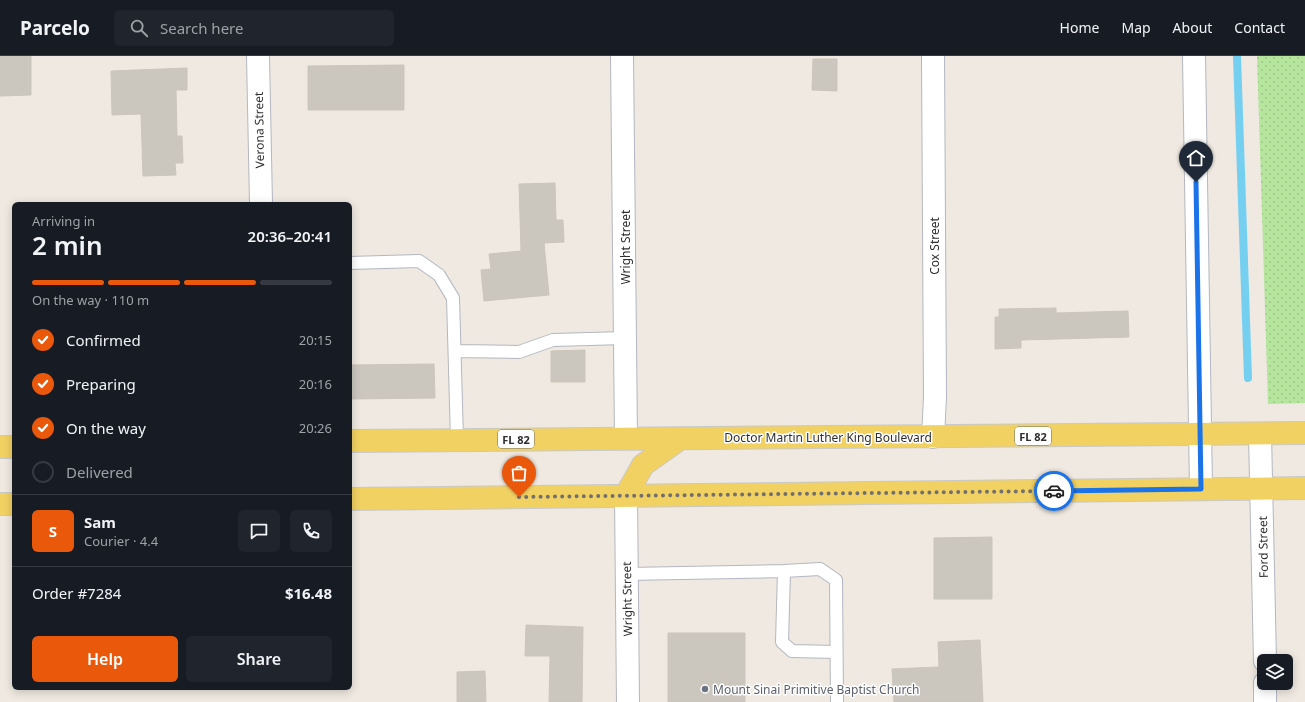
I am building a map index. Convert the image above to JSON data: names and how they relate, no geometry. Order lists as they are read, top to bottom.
{
  "streets": {
    "main road": ["FL 82", "Doctor Martin Luther King Boulevard"],
    "street": [
      "Verona Street",
      "Cox Street",
      "Wright Street",
      "Ford Street"
    ]
  },
  "crossings": [
    ["Cox Street", "Doctor Martin Luther King Boulevard"],
    ["Wright Street", "Doctor Martin Luther King Boulevard"],
    ["Doctor Martin Luther King Boulevard", "Ford Street"]
  ],
  "places": ["Mount Sinai Primitive Baptist Church"],
  "page": {
    "header": "Parcelo",
    "search": "Search here",
    "nav": [
      "Home",
      "Map",
      "About",
      "Contact"
    ],
    "heading": ["2 min", "Arriving in", "20:36–20:41"],
    "panel": [
      "Sam",
      "Courier · 4.4",
      "Order #7284",
      "$16.48"
    ],
    "bar": "On the way · 110 m",
    "list": [
      ["Confirmed", "20:15"],
      ["Preparing", "20:16"],
      ["On the way", "20:26"],
      "Delivered"
    ],
    "round": "S",
    "buttons": ["Help", "Share"]
  }
}
